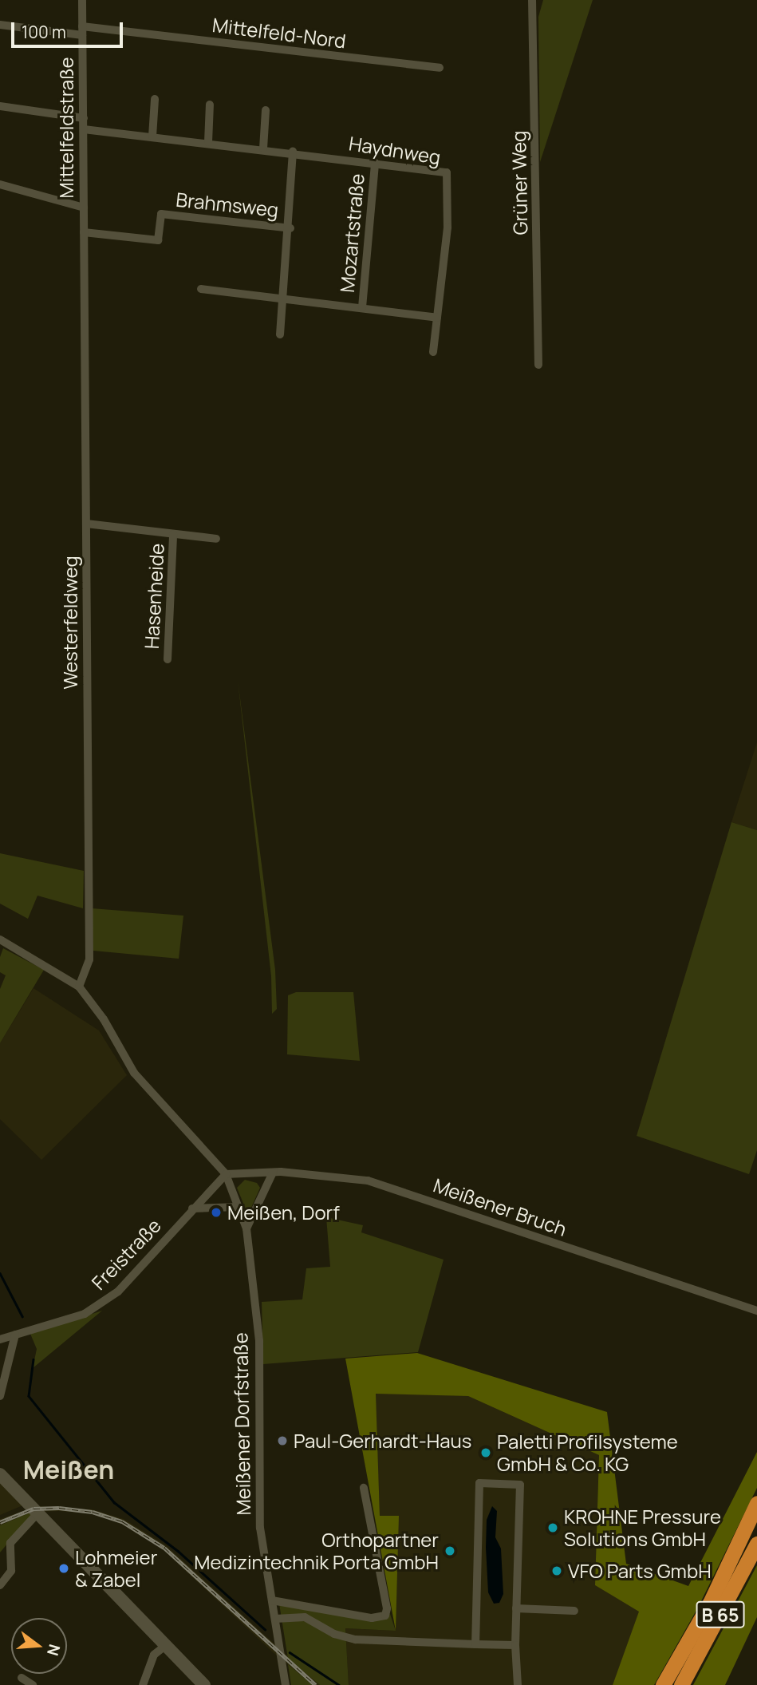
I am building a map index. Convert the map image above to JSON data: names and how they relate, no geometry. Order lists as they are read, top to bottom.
{
  "streets": {
    "highway": ["B 65"],
    "street": [
      "Mittelfeld-Nord",
      "Mittelfeldstraße",
      "Haydnweg",
      "Grüner Weg",
      "Brahmsweg",
      "Mozartstraße",
      "Hasenheide",
      "Westerfeldweg",
      "Meißener Bruch",
      "Freistraße",
      "Meißener Dorfstraße"
    ]
  },
  "crossings": [
    ["Mittelfeld-Nord", "Mittelfeldstraße"],
    ["Mittelfeldstraße", "Haydnweg"],
    ["Mittelfeldstraße", "Brahmsweg"],
    ["Mittelfeldstraße", "Westerfeldweg"],
    ["Haydnweg", "Mozartstraße"],
    ["Hasenheide", "Westerfeldweg"],
    ["Westerfeldweg", "Meißener Dorfstraße"],
    ["Meißener Bruch", "Freistraße"],
    ["Meißener Bruch", "Meißener Dorfstraße"],
    ["Freistraße", "Meißener Dorfstraße"]
  ],
  "districts": ["Meißen"],
  "places": [
    "Meißen, Dorf",
    "Paul-Gerhardt-Haus",
    "Paletti Profilsysteme GmbH & Co. KG",
    "KROHNE Pressure Solutions GmbH",
    "Orthopartner Medizintechnik Porta GmbH",
    "Lohmeier & Zabel",
    "VFO Parts GmbH"
  ],
  "scale_bar": "100 m",
  "north": "right"
}
